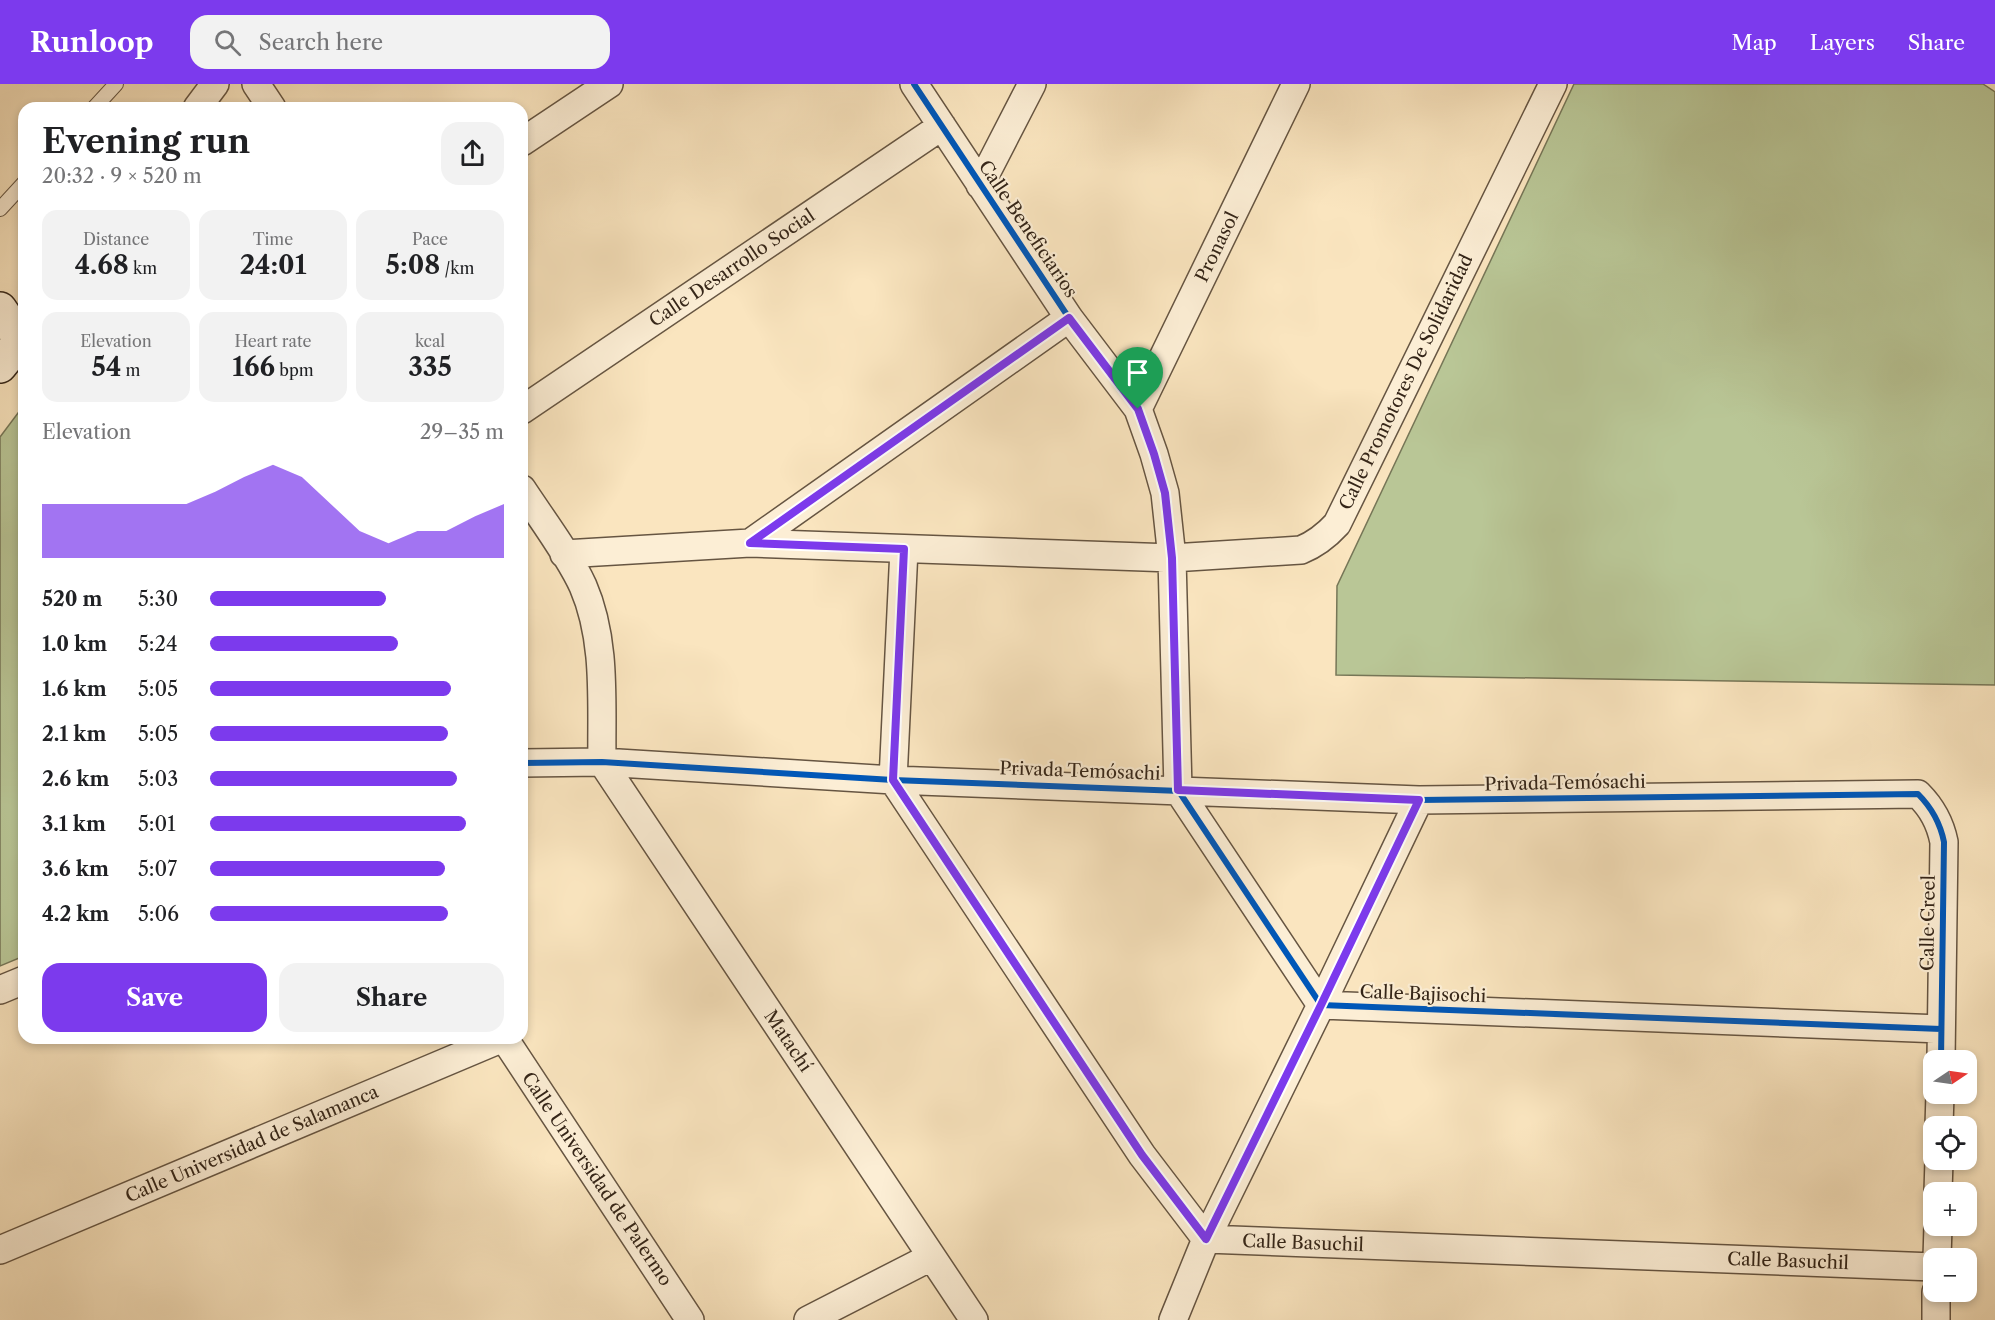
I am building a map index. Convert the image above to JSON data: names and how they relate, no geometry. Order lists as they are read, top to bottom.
{
  "streets": {
    "street": [
      "Calle Beneficiarios",
      "Pronasol",
      "Calle Desarrollo Social",
      "Calle Promotores De Solidaridad",
      "Privada Temósachi",
      "Calle Creel",
      "Calle Bajisochi",
      "Matachí",
      "Calle Universidad de Salamanca",
      "Calle Universidad de Palermo",
      "Calle Basuchil"
    ]
  },
  "crossings": [
    ["Calle Beneficiarios", "Pronasol"],
    ["Calle Beneficiarios", "Calle Desarrollo Social"],
    ["Calle Beneficiarios", "Calle Promotores De Solidaridad"],
    ["Privada Temósachi", "Calle Creel"],
    ["Privada Temósachi", "Matachí"],
    ["Calle Creel", "Calle Bajisochi"]
  ],
  "north": "right",
  "page": {
    "header": "Runloop",
    "search": "Search here",
    "nav": ["Map", "Layers", "Share"],
    "heading": ["Evening run", "20:32 · 9 × 520 m"],
    "stats": [
      ["Distance", "4.68 km"],
      ["Time", "24:01"],
      ["Pace", "5:08 /km"],
      ["Elevation", "54 m"],
      ["Heart rate", "166 bpm"],
      ["kcal", "335"]
    ],
    "chart": ["Elevation", "29–35 m"],
    "list": [
      {
        "name": "520 m",
        "note": "5:30"
      },
      {
        "name": "1.0 km",
        "note": "5:24"
      },
      {
        "name": "1.6 km",
        "note": "5:05"
      },
      {
        "name": "2.1 km",
        "note": "5:05"
      },
      {
        "name": "2.6 km",
        "note": "5:03"
      },
      {
        "name": "3.1 km",
        "note": "5:01"
      },
      {
        "name": "3.6 km",
        "note": "5:07"
      },
      {
        "name": "4.2 km",
        "note": "5:06"
      }
    ],
    "buttons": ["Save", "Share"],
    "map_buttons": ["+", "−"]
  }
}
